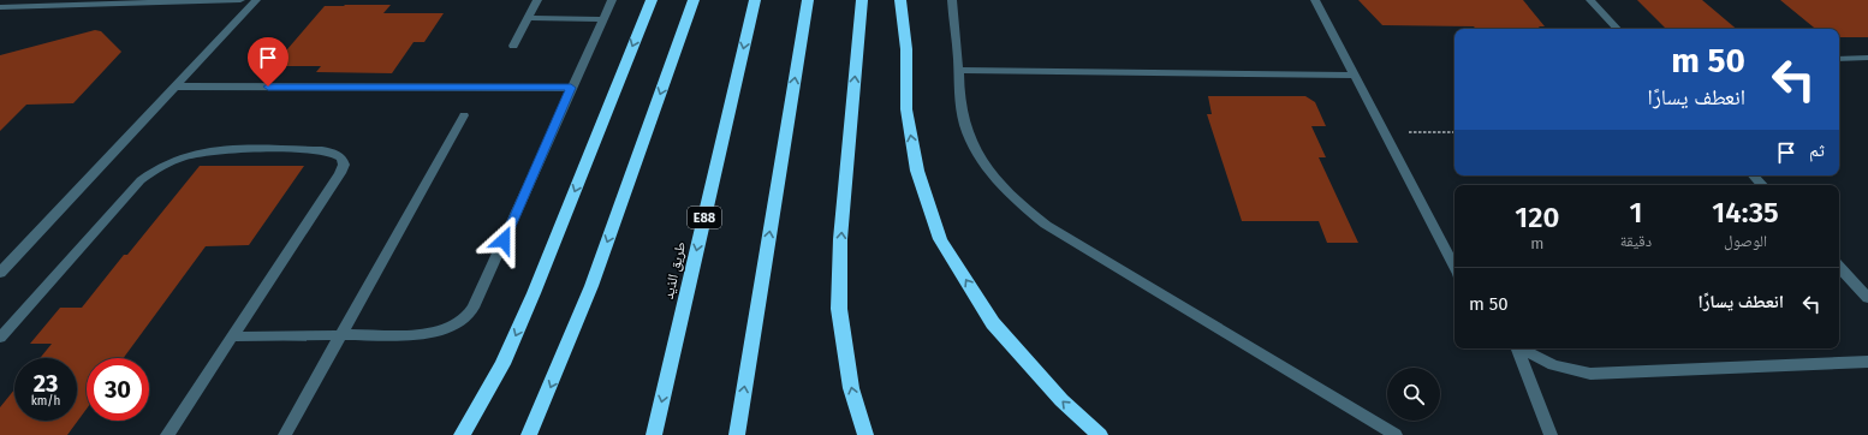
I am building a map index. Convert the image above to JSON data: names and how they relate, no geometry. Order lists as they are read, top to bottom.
{
  "streets": {
    "highway": ["E88", "طريق الذيد"]
  },
  "page": {
    "turn": ["50 m", "انعطف يسارًا"],
    "then": "ثم",
    "eta": [
      "14:35",
      "الوصول",
      "1",
      "دقيقة",
      "120",
      "m"
    ],
    "list": [
      {
        "name": "انعطف يسارًا",
        "value": "50 m"
      }
    ],
    "speed": "23 km/h",
    "limit": "30"
  }
}
